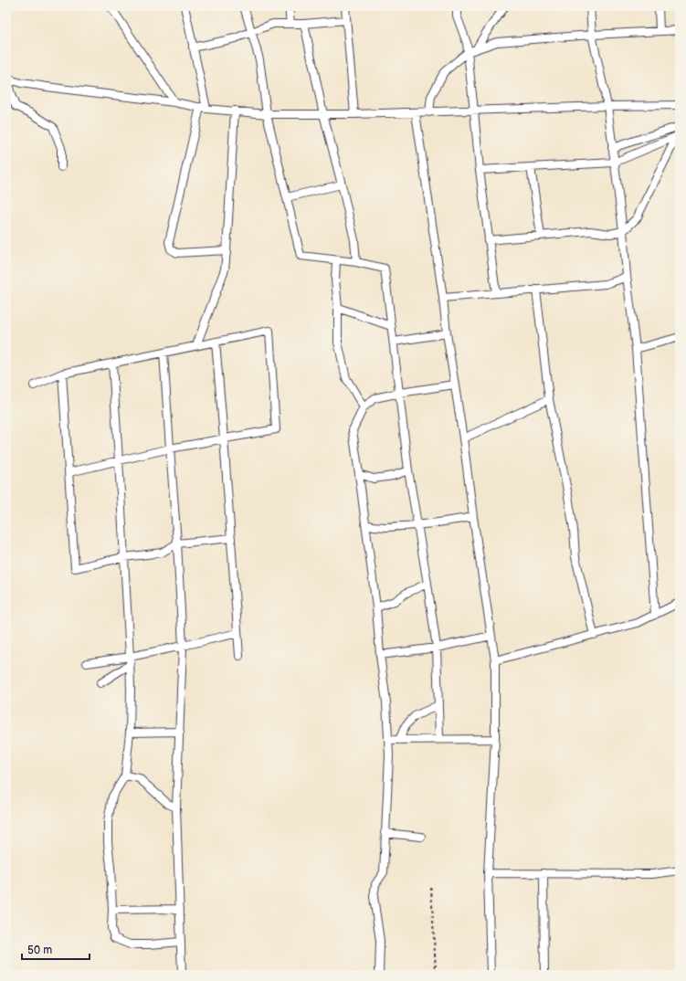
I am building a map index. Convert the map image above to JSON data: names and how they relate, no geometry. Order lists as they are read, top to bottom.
{
  "scale_bar": "50 m"
}
